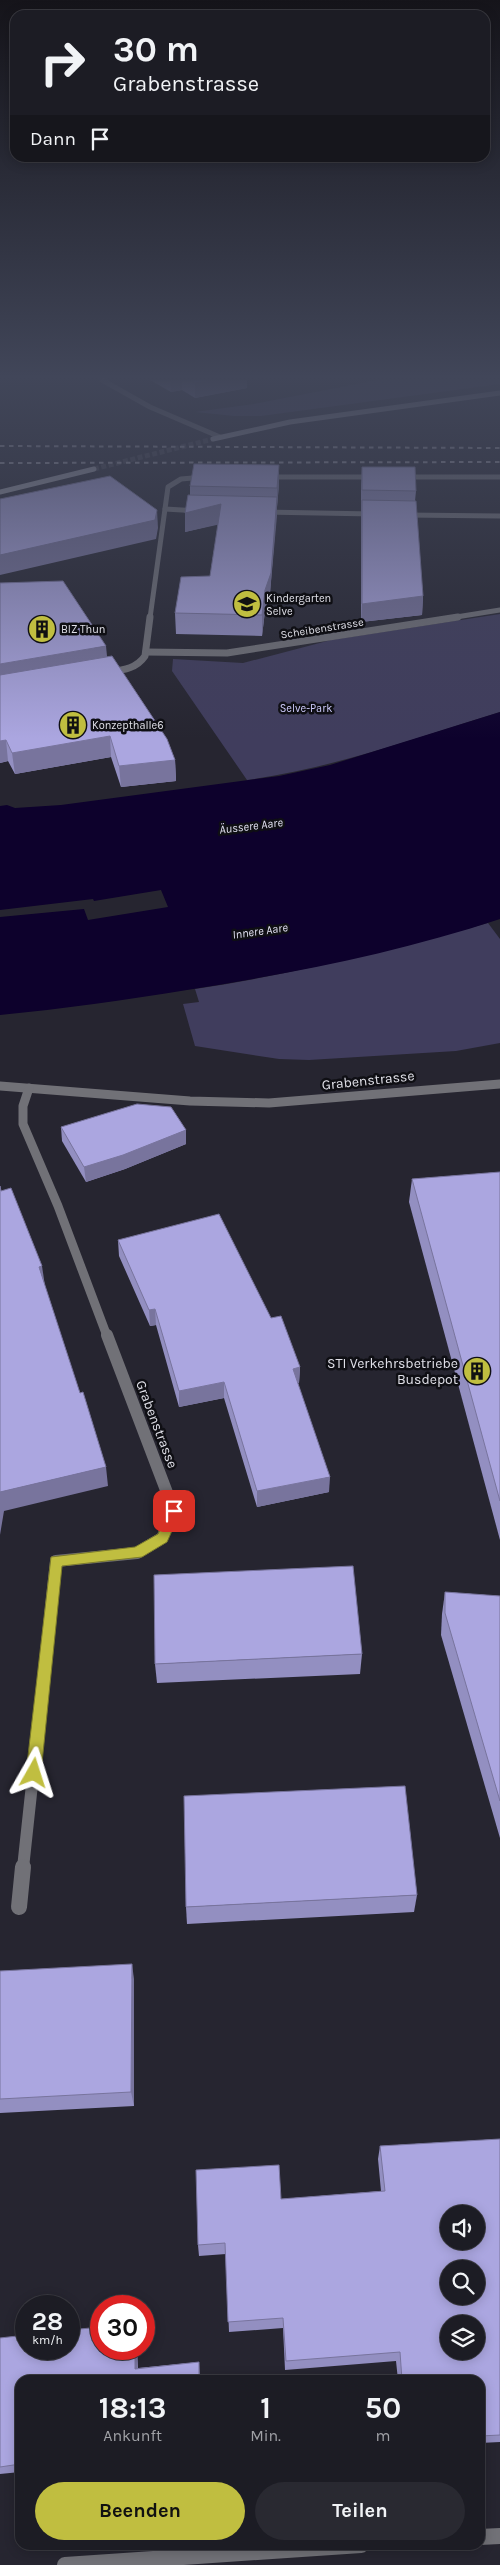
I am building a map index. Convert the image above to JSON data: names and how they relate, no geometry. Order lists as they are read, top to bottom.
{
  "streets": {
    "street": ["Scheibenstrasse", "Grabenstrasse"]
  },
  "water": ["Äussere Aare", "Innere Aare"],
  "parks": ["Selve-Park"],
  "places": {
    "school or university": ["Kindergarten Selve"],
    "building": ["BIZ Thun", "Konzepthalle6", "STI Verkehrsbetriebe Busdepot"]
  },
  "page": {
    "turn": ["30 m", "Grabenstrasse"],
    "then": "Dann",
    "speed": "28 km/h",
    "limit": "30",
    "eta": [
      "18:13",
      "Ankunft",
      "1",
      "Min.",
      "50",
      "m"
    ],
    "buttons": ["Beenden", "Teilen"]
  }
}
